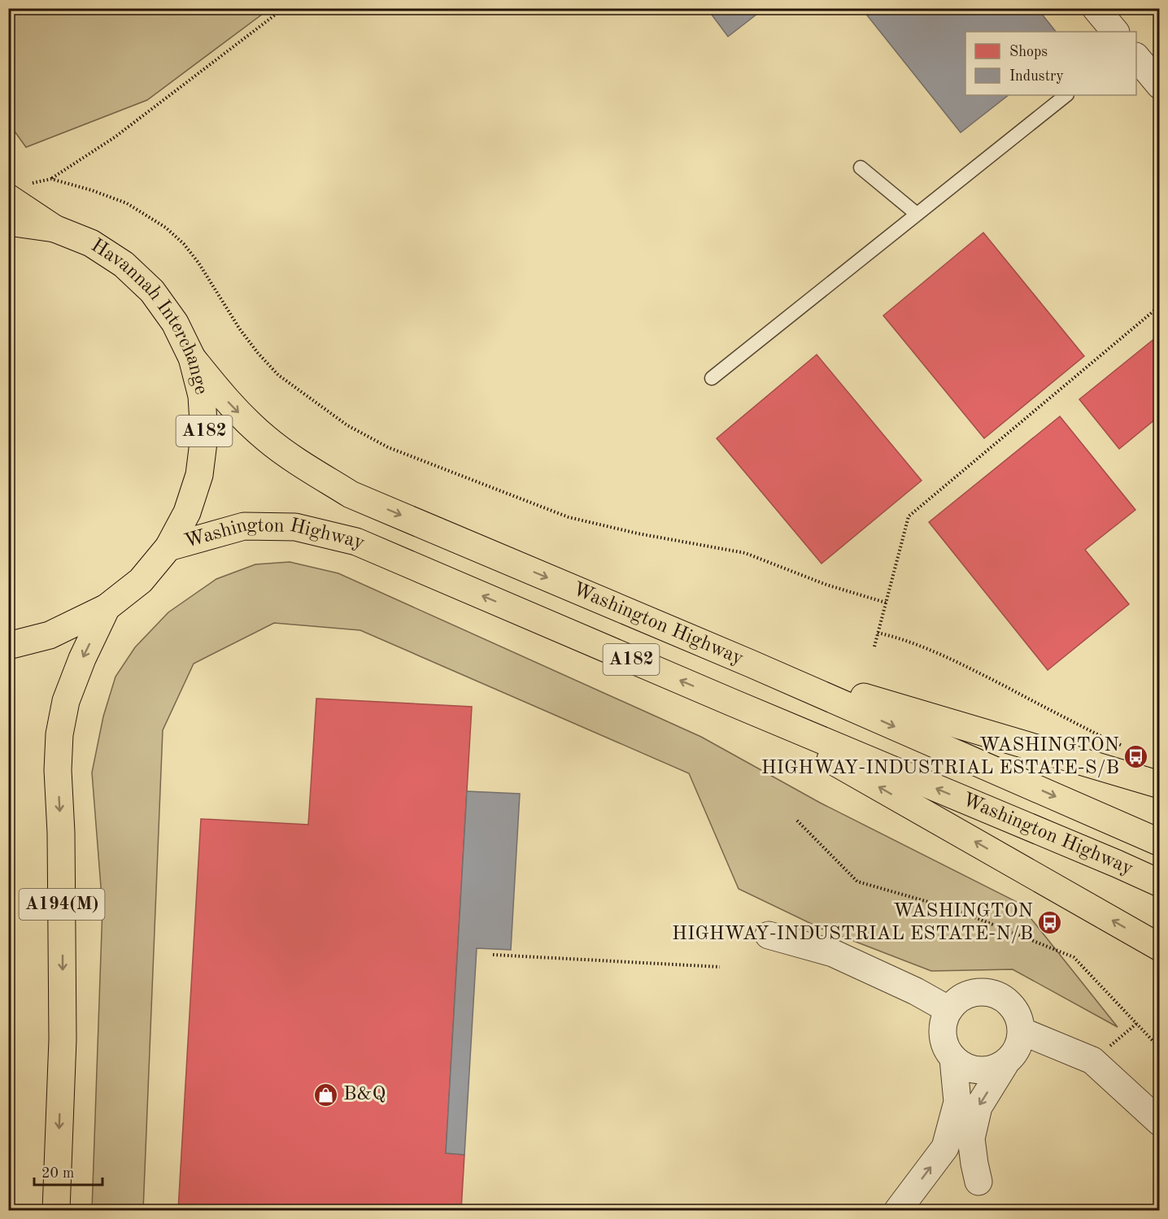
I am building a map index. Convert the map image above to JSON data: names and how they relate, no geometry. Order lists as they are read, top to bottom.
{
  "streets": {
    "main road": [
      "Havannah Interchange",
      "A182",
      "Washington Highway",
      "A194(M)"
    ]
  },
  "crossings": [
    ["Havannah Interchange", "Washington Highway"],
    ["Havannah Interchange", "A194(M)"]
  ],
  "places": {
    "bus stop": ["WASHINGTON HIGHWAY-INDUSTRIAL ESTATE-S/B", "WASHINGTON HIGHWAY-INDUSTRIAL ESTATE-N/B"],
    "shop": ["B&Q"]
  },
  "legend": ["Shops", "Industry"],
  "scale_bar": "20 m"
}
